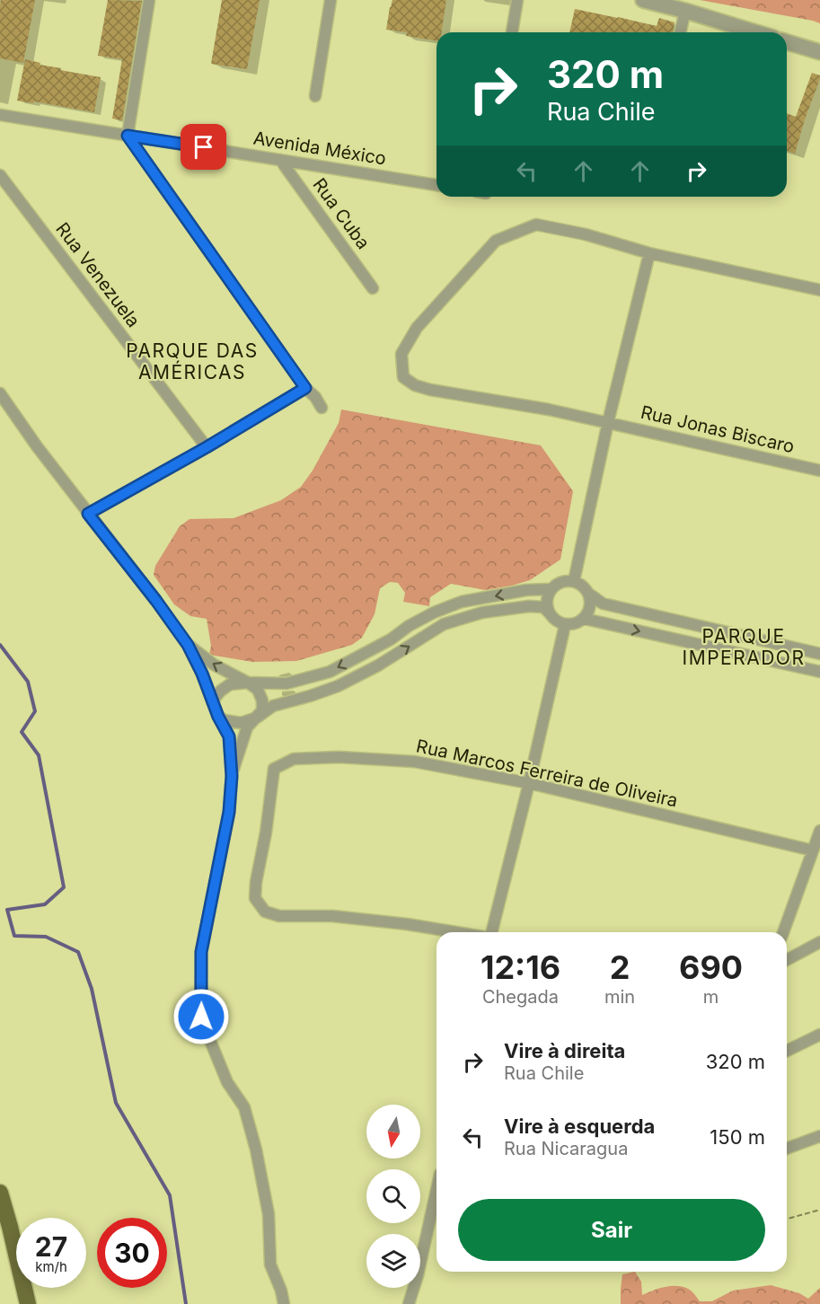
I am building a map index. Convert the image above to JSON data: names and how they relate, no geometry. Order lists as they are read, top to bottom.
{
  "streets": {
    "street": [
      "Avenida México",
      "Rua Cuba",
      "Rua Venezuela",
      "Rua Jonas Biscaro",
      "Rua Marcos Ferreira de Oliveira"
    ]
  },
  "crossings": [
    ["Avenida México", "Rua Cuba"]
  ],
  "districts": ["PARQUE DAS AMÉRICAS", "PARQUE IMPERADOR"],
  "north": "bottom",
  "page": {
    "turn": ["320 m", "Rua Chile"],
    "eta": [
      "12:16",
      "Chegada",
      "2",
      "min",
      "690",
      "m"
    ],
    "list": [
      {
        "name": "Vire à direita",
        "note": "Rua Chile",
        "value": "320 m"
      },
      {
        "name": "Vire à esquerda",
        "note": "Rua Nicaragua",
        "value": "150 m"
      }
    ],
    "buttons": "Sair",
    "speed": "27 km/h",
    "limit": "30"
  }
}
